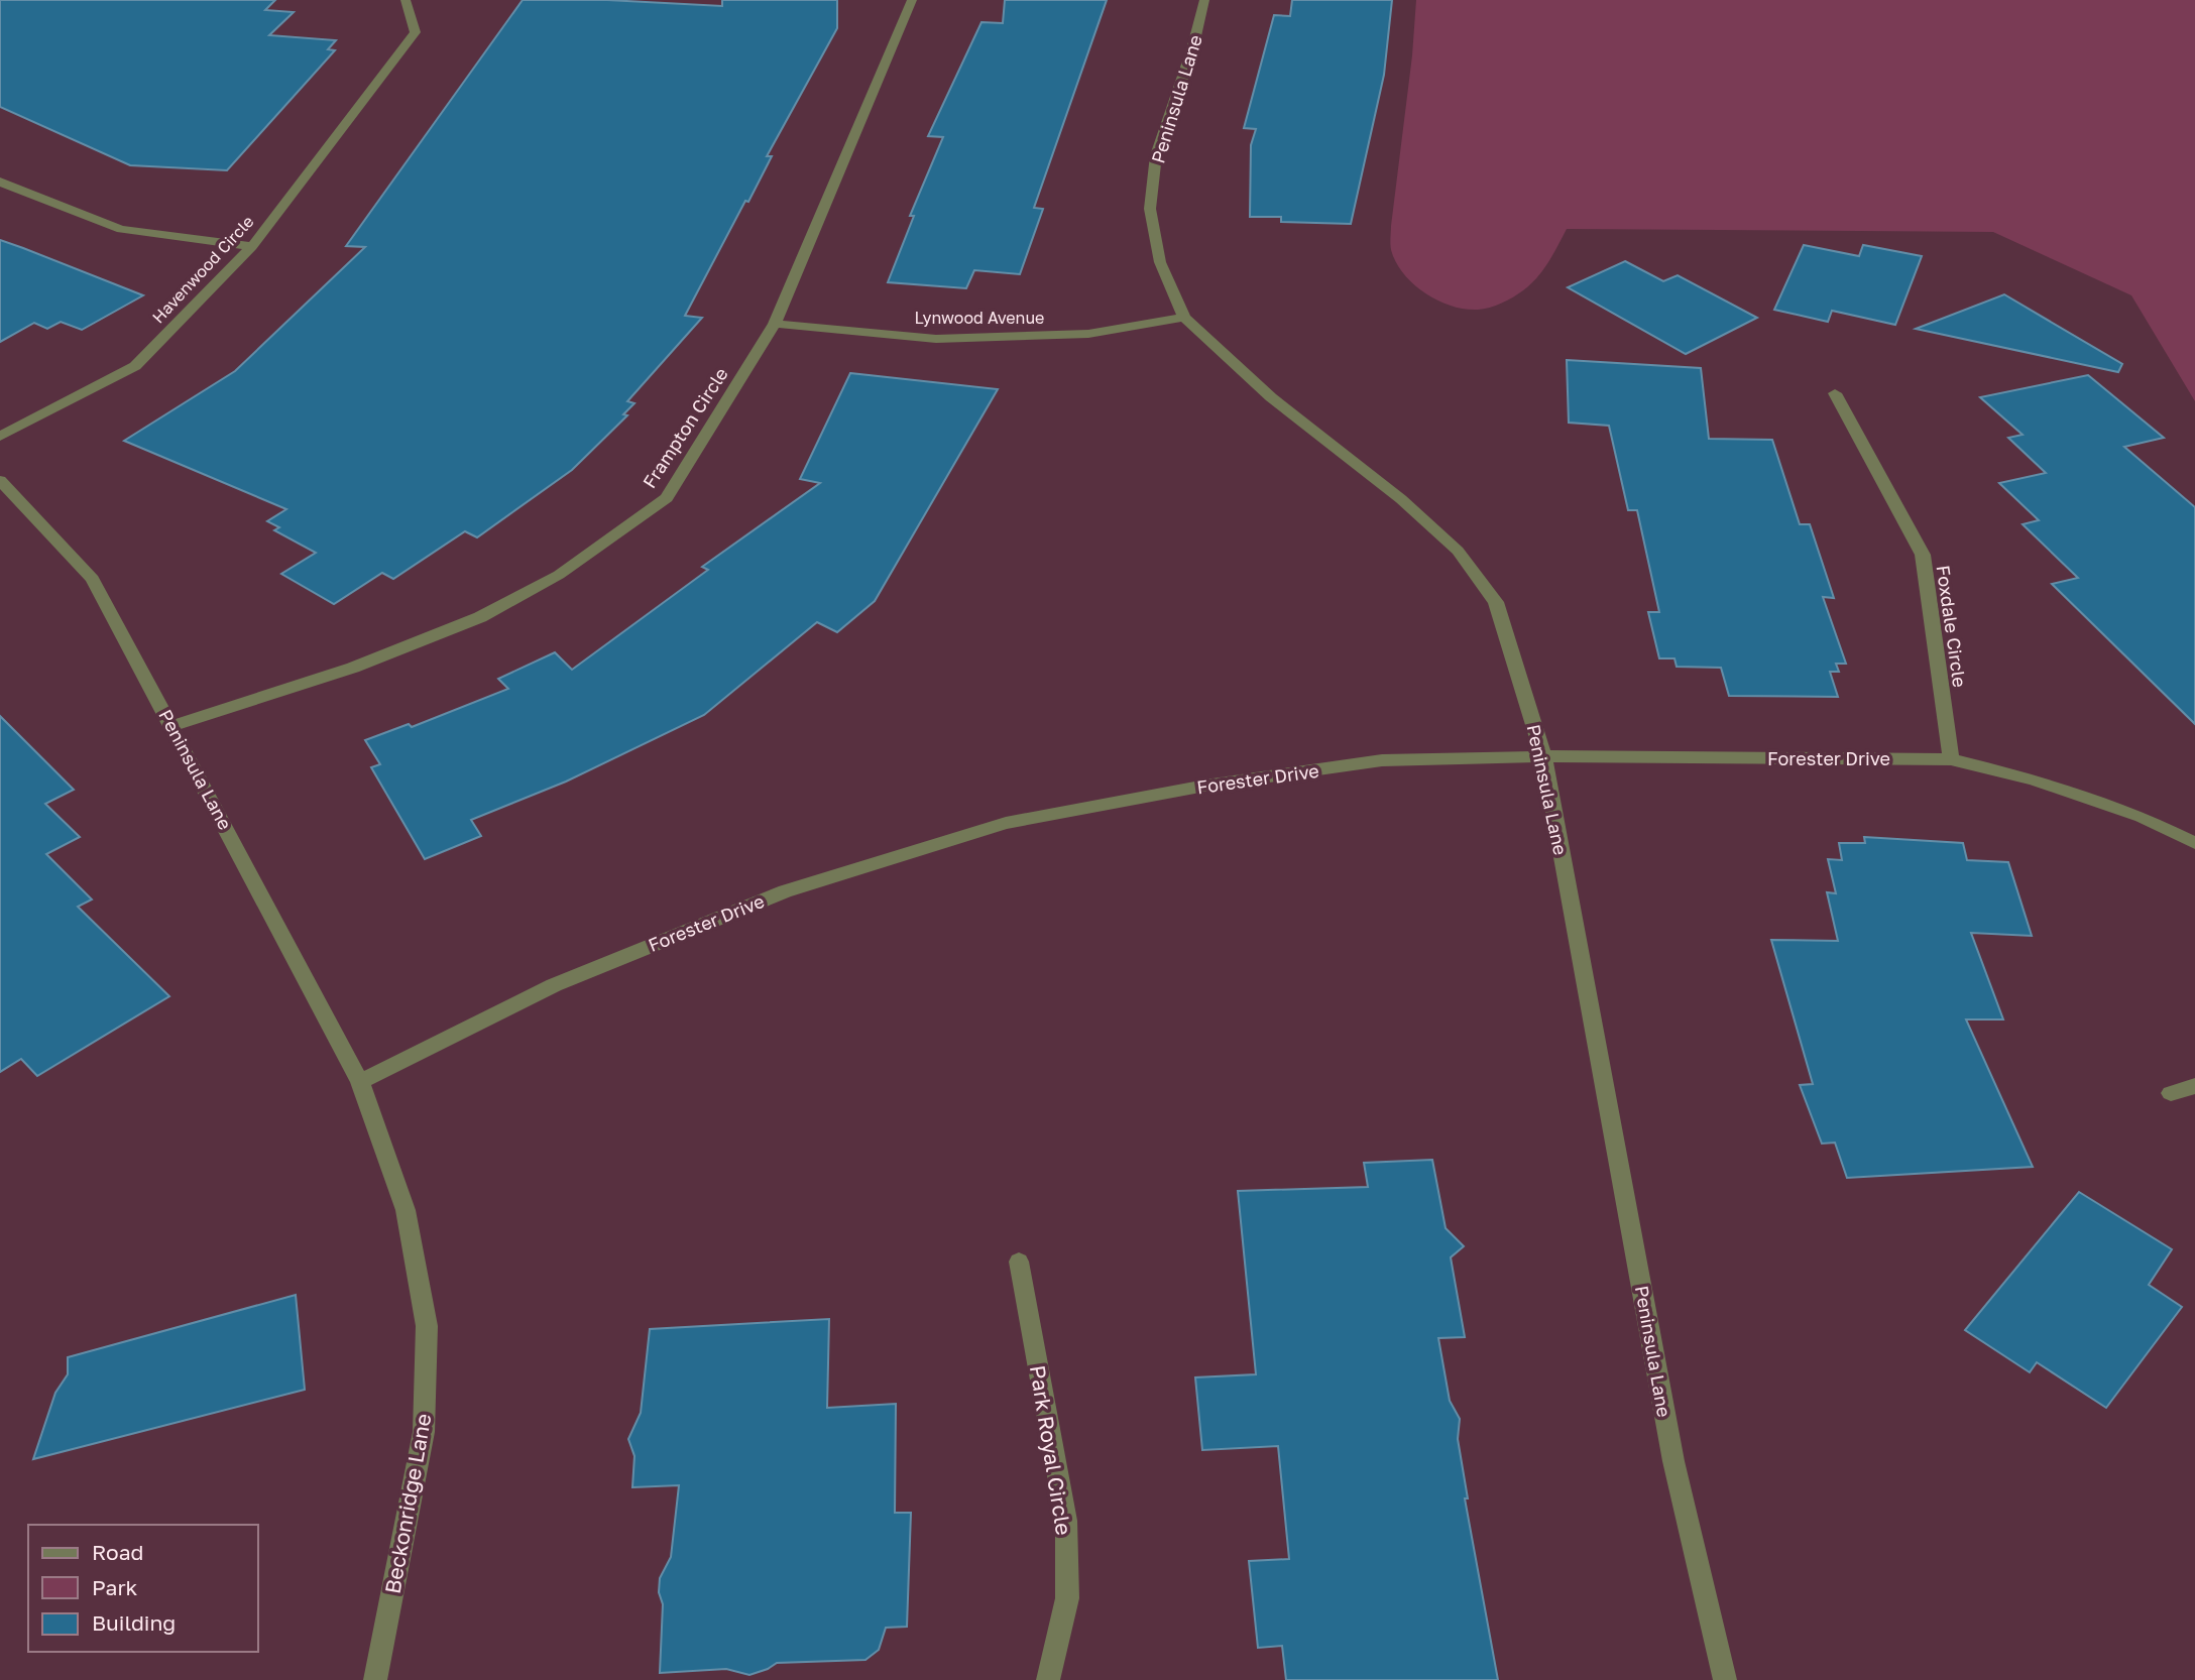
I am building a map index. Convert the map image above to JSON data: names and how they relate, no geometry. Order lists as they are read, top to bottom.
{
  "streets": {
    "street": [
      "Peninsula Lane",
      "Havenwood Circle",
      "Lynwood Avenue",
      "Frampton Circle",
      "Foxdale Circle",
      "Forester Drive",
      "Park Royal Circle",
      "Beckonridge Lane"
    ]
  },
  "crossings": [
    ["Peninsula Lane", "Lynwood Avenue"],
    ["Peninsula Lane", "Frampton Circle"],
    ["Peninsula Lane", "Forester Drive"],
    ["Peninsula Lane", "Beckonridge Lane"],
    ["Lynwood Avenue", "Frampton Circle"],
    ["Foxdale Circle", "Forester Drive"],
    ["Forester Drive", "Beckonridge Lane"]
  ],
  "legend": ["Road", "Park", "Building"]
}
